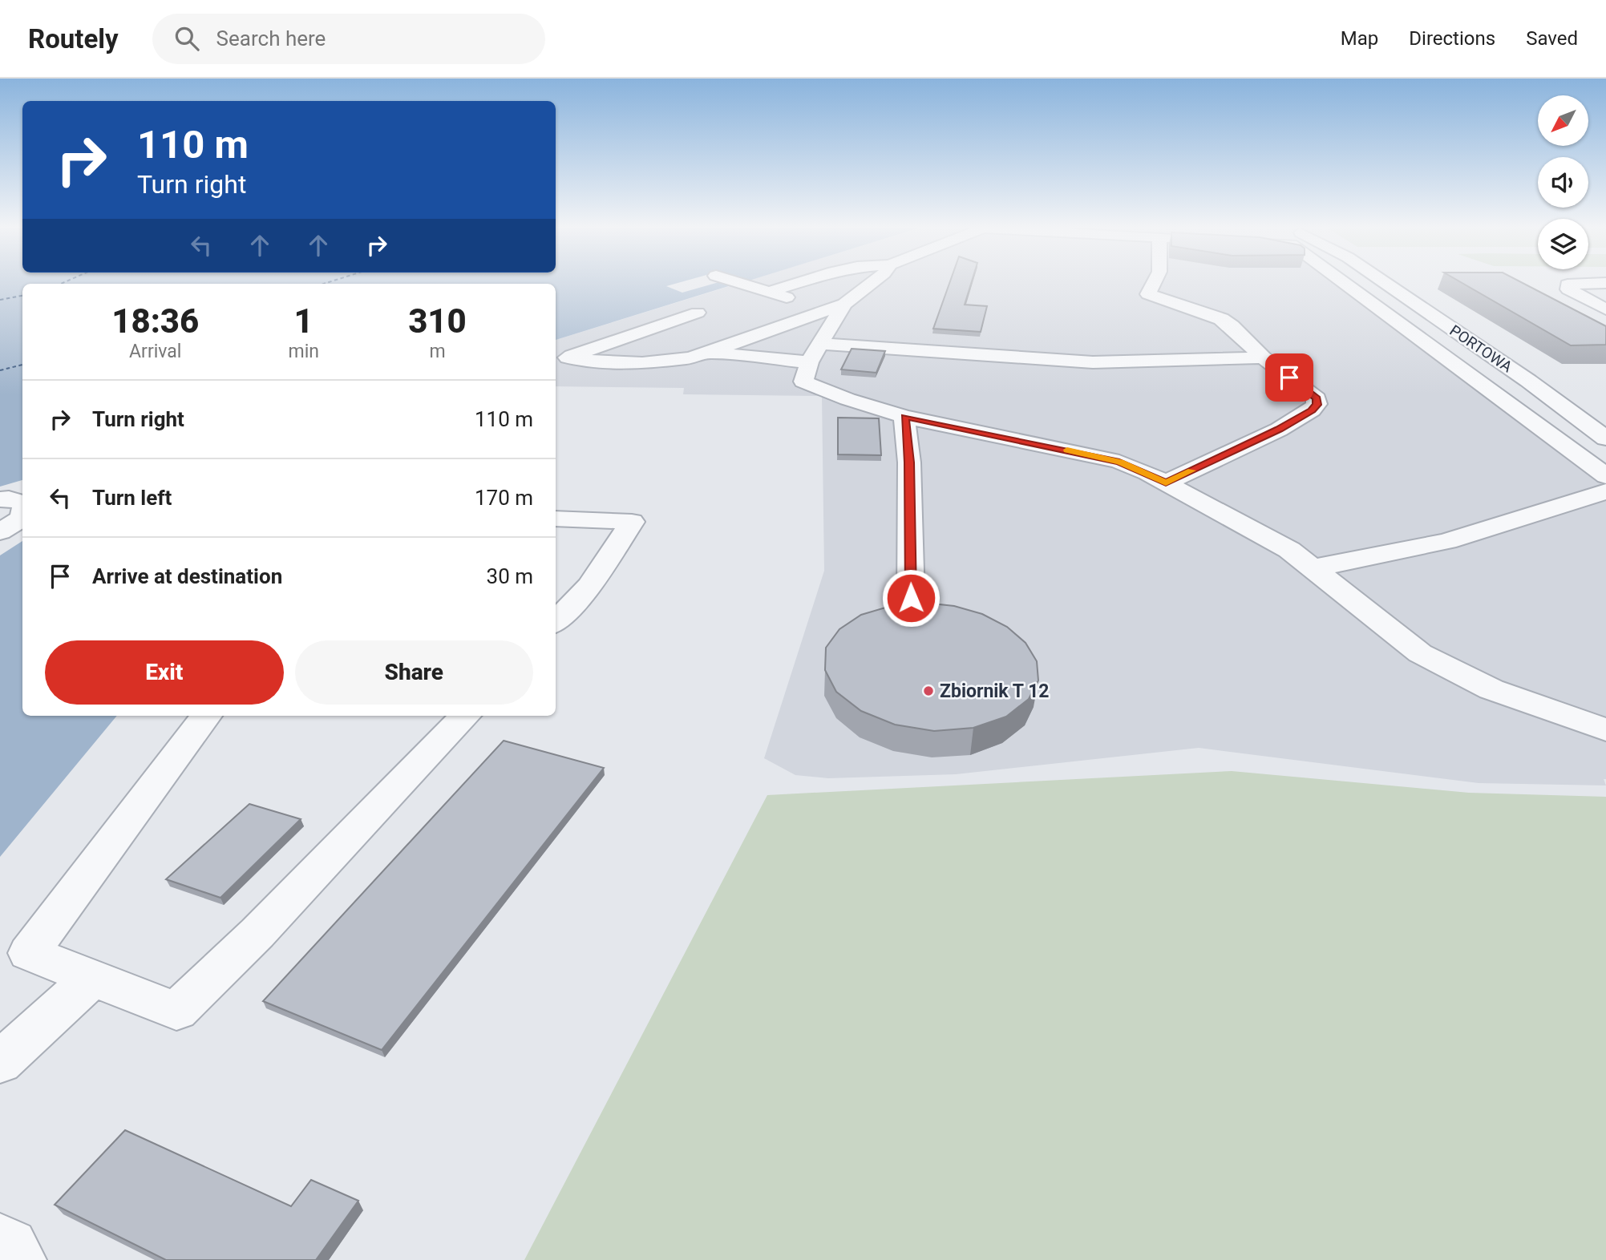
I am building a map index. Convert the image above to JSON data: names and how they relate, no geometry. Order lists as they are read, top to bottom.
{
  "streets": {
    "street": ["PORTOWA"]
  },
  "places": ["Zbiornik T 12"],
  "north": "bottom left",
  "page": {
    "header": "Routely",
    "search": "Search here",
    "nav": ["Map", "Directions", "Saved"],
    "turn": ["110 m", "Turn right"],
    "eta": [
      "18:36",
      "Arrival",
      "1",
      "min",
      "310",
      "m"
    ],
    "list": [
      {
        "name": "Turn right",
        "value": "110 m"
      },
      {
        "name": "Turn left",
        "value": "170 m"
      },
      {
        "name": "Arrive at destination",
        "value": "30 m"
      }
    ],
    "buttons": ["Exit", "Share"]
  }
}
